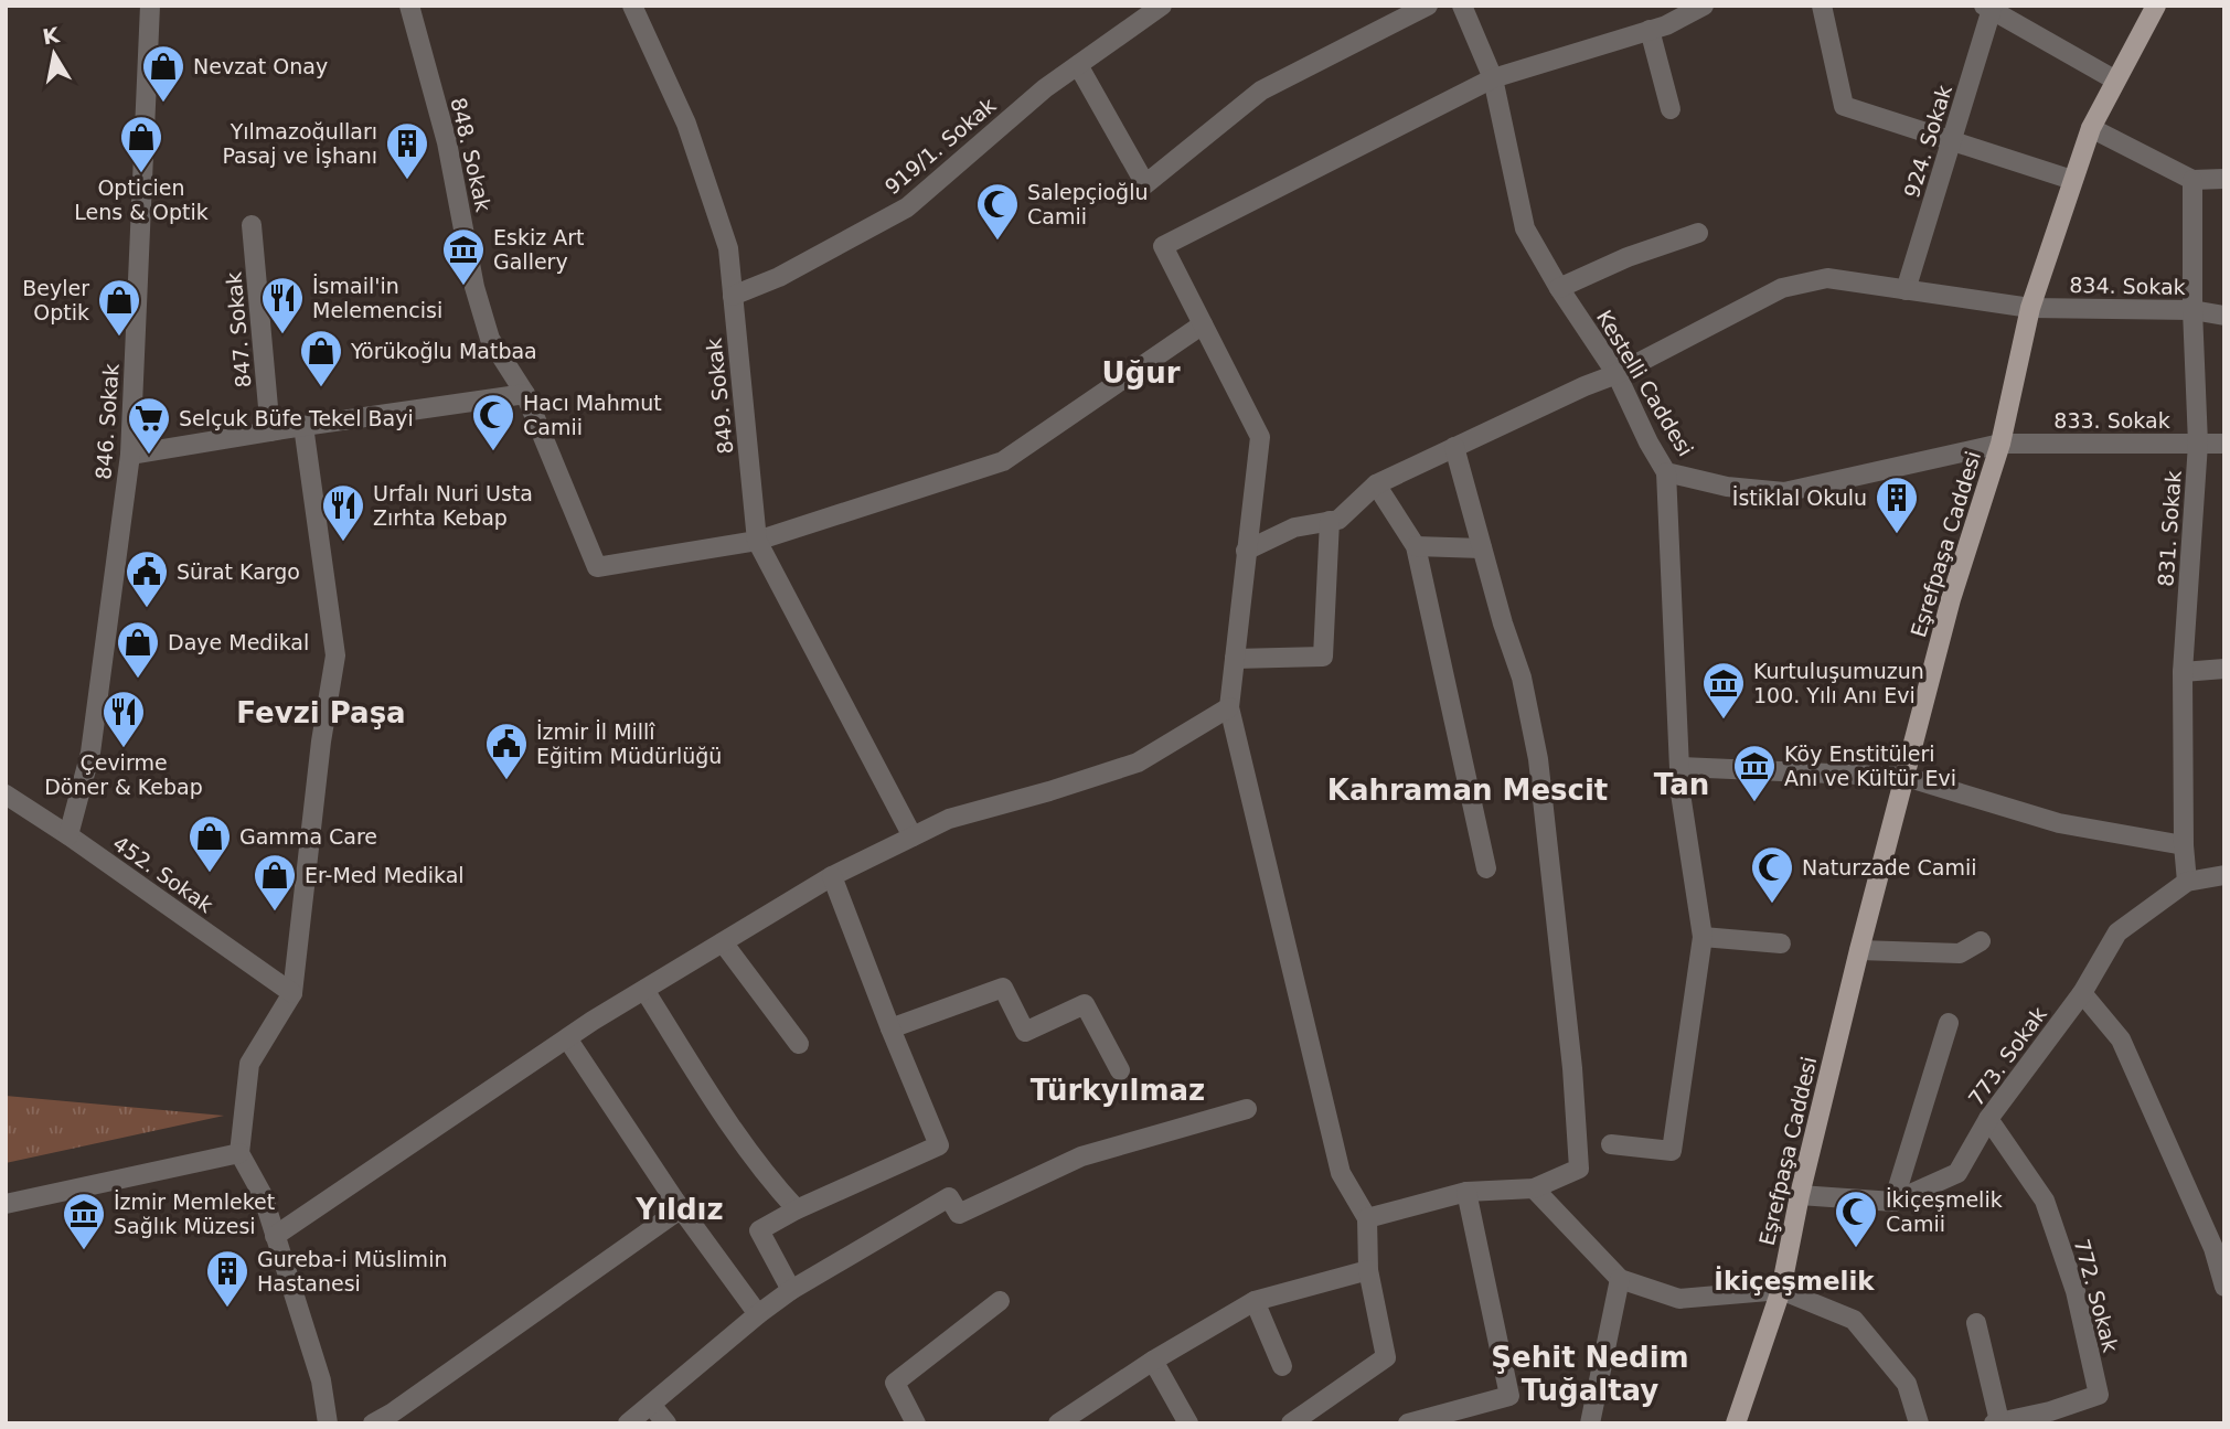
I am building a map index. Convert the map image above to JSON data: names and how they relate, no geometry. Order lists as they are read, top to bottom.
{
  "streets": {
    "main road": ["Eşrefpaşa Caddesi"],
    "street": [
      "924. Sokak",
      "919/1. Sokak",
      "848. Sokak",
      "834. Sokak",
      "847. Sokak",
      "Kestelli Caddesi",
      "849. Sokak",
      "833. Sokak",
      "846. Sokak",
      "831. Sokak",
      "452. Sokak",
      "773. Sokak",
      "772. Sokak"
    ]
  },
  "crossings": [
    ["924. Sokak", "834. Sokak"],
    ["919/1. Sokak", "849. Sokak"],
    ["848. Sokak", "849. Sokak"],
    ["834. Sokak", "Kestelli Caddesi"],
    ["834. Sokak", "831. Sokak"],
    ["834. Sokak", "Eşrefpaşa Caddesi"],
    ["Kestelli Caddesi", "833. Sokak"],
    ["Kestelli Caddesi", "Eşrefpaşa Caddesi"],
    ["833. Sokak", "831. Sokak"],
    ["833. Sokak", "Eşrefpaşa Caddesi"],
    ["846. Sokak", "452. Sokak"],
    ["831. Sokak", "773. Sokak"],
    ["Eşrefpaşa Caddesi", "773. Sokak"],
    ["773. Sokak", "772. Sokak"]
  ],
  "districts": [
    "Uğur",
    "Fevzi Paşa",
    "Tan",
    "Kahraman Mescit",
    "Türkyılmaz",
    "Yıldız",
    "İkiçeşmelik",
    "Şehit Nedim Tuğaltay"
  ],
  "places": {
    "shop": [
      "Nevzat Onay",
      "Opticien Lens & Optik",
      "Beyler Optik",
      "Yörükoğlu Matbaa",
      "Daye Medikal",
      "Gamma Care",
      "Er-Med Medikal"
    ],
    "building": ["Yılmazoğulları Pasaj ve İşhanı", "İstiklal Okulu", "Gureba-i Müslimin Hastanesi"],
    "mosque": [
      "Salepçioğlu Camii",
      "Hacı Mahmut Camii",
      "Naturzade Camii",
      "İkiçeşmelik Camii"
    ],
    "museum": [
      "Eskiz Art Gallery",
      "Kurtuluşumuzun 100. Yılı Anı Evi",
      "Köy Enstitüleri Anı ve Kültür Evi",
      "İzmir Memleket Sağlık Müzesi"
    ],
    "restaurant": ["İsmail'in Melemencisi", "Urfalı Nuri Usta Zırhta Kebap", "Çevirme Döner & Kebap"],
    "supermarket": ["Selçuk Büfe Tekel Bayi"],
    "public building": ["Sürat Kargo", "İzmir İl Millî Eğitim Müdürlüğü"]
  },
  "north": "top"
}
